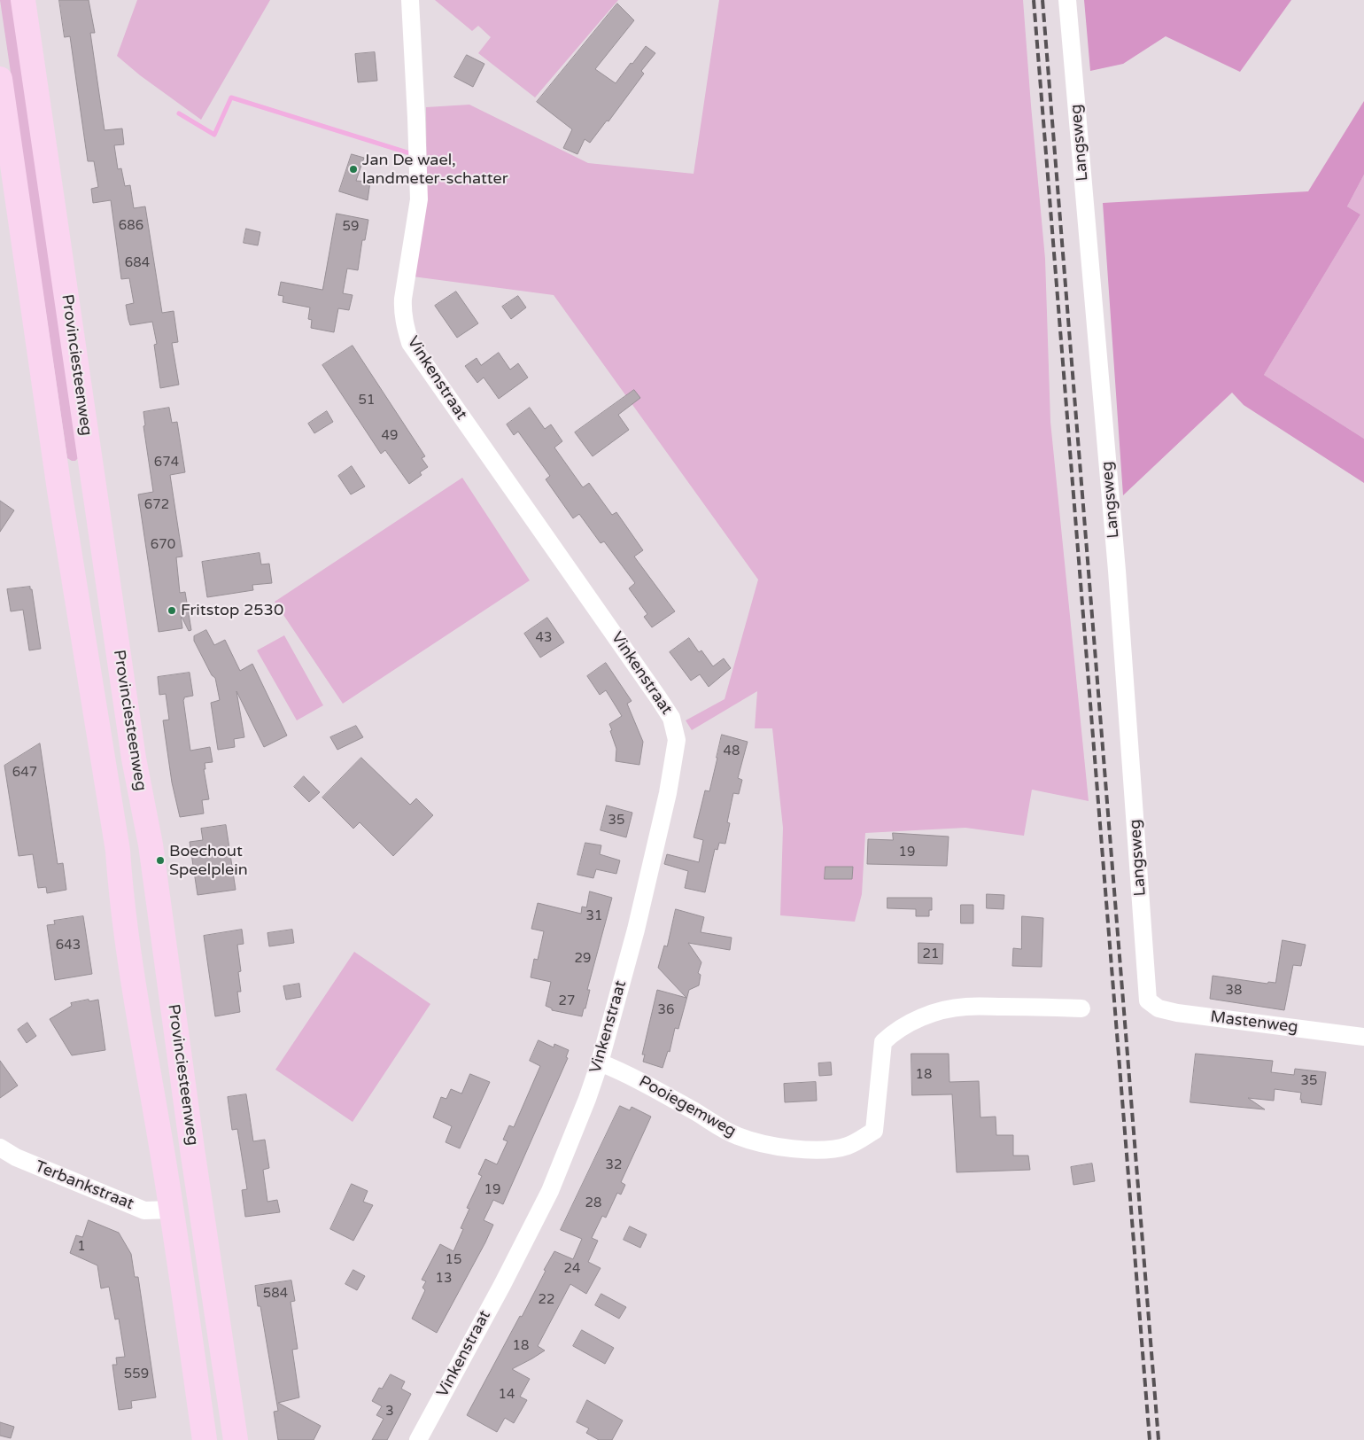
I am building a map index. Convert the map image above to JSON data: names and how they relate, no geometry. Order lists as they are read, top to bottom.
{
  "streets": {
    "main road": ["Provinciesteenweg"],
    "street": [
      "Langsweg",
      "Vinkenstraat",
      "Mastenweg",
      "Pooiegemweg",
      "Terbankstraat"
    ]
  },
  "crossings": [
    ["Langsweg", "Mastenweg"],
    ["Provinciesteenweg", "Terbankstraat"],
    ["Vinkenstraat", "Pooiegemweg"]
  ],
  "places": ["Jan De wael, landmeter-schatter", "Fritstop 2530", "Boechout Speelplein"],
  "house_numbers": [
    "686",
    "59",
    "684",
    "51",
    "49",
    "674",
    "672",
    "670",
    "43",
    "48",
    "647",
    "35",
    "19",
    "31",
    "643",
    "21",
    "29",
    "38",
    "27",
    "36",
    "18",
    "35",
    "32",
    "19",
    "28",
    "1",
    "15",
    "24",
    "13",
    "584",
    "22",
    "18",
    "559",
    "14",
    "3"
  ]
}
